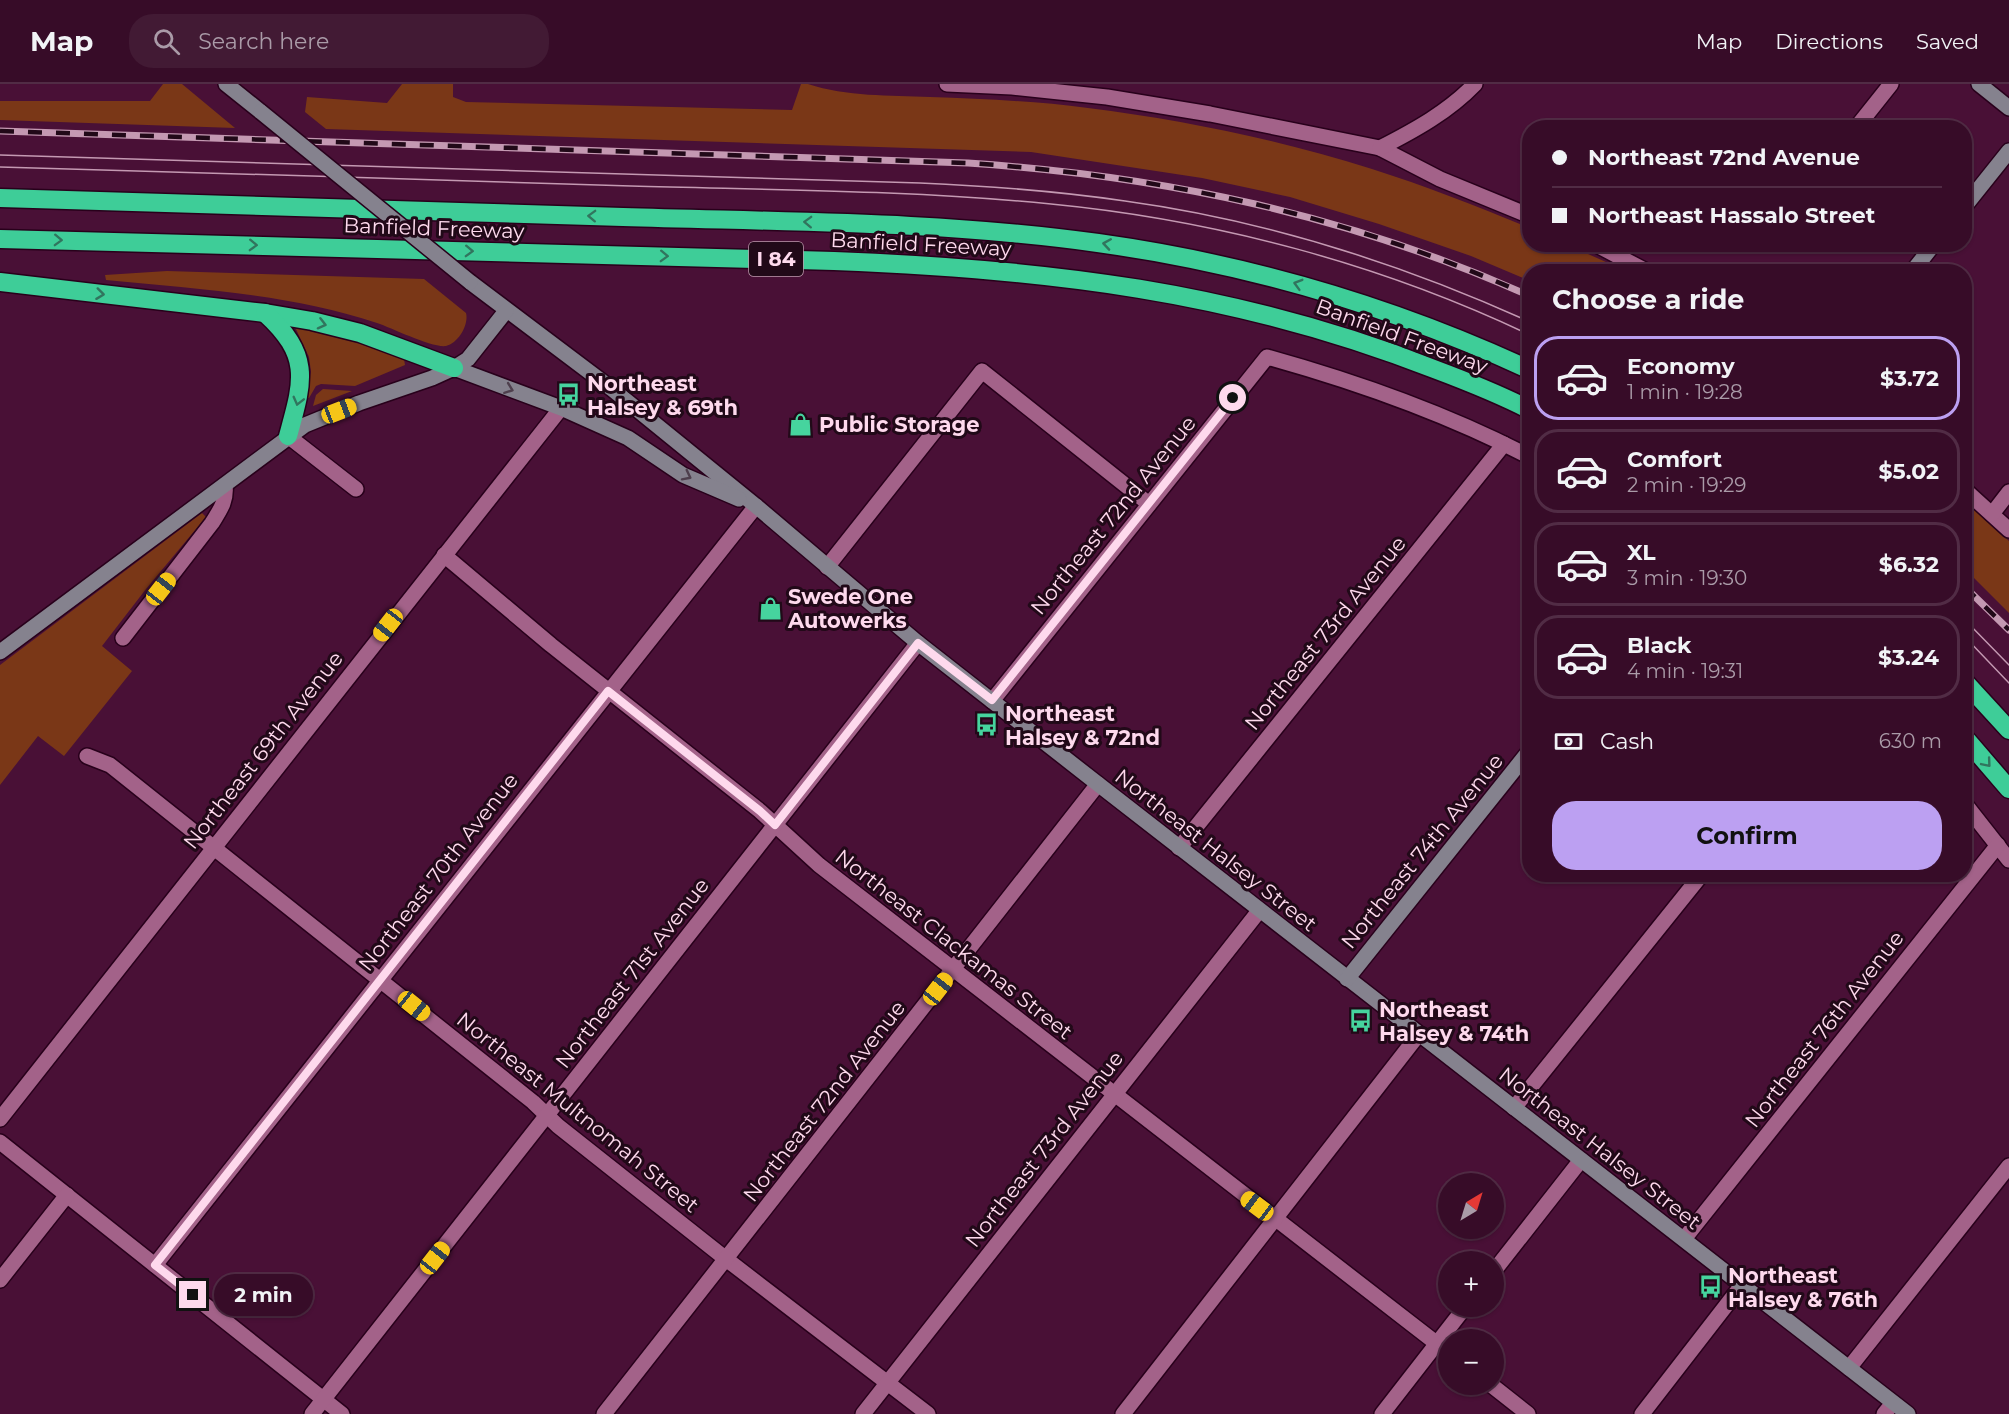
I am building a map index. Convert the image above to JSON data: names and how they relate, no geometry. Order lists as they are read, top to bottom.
{
  "streets": {
    "highway": ["Banfield Freeway", "I 84"],
    "main road": ["Northeast Halsey Street", "Northeast 74th Avenue"],
    "street": [
      "Northeast 72nd Avenue",
      "Northeast 73rd Avenue",
      "Northeast 69th Avenue",
      "Northeast 70th Avenue",
      "Northeast Clackamas Street",
      "Northeast 71st Avenue",
      "Northeast 76th Avenue",
      "Northeast Multnomah Street"
    ]
  },
  "crossings": [
    ["Northeast 72nd Avenue", "Northeast 73rd Avenue"],
    ["Northeast 72nd Avenue", "Northeast Halsey Street"],
    ["Northeast 72nd Avenue", "Northeast Clackamas Street"],
    ["Northeast 72nd Avenue", "Northeast Multnomah Street"],
    ["Northeast 73rd Avenue", "Northeast Halsey Street"],
    ["Northeast 73rd Avenue", "Northeast Clackamas Street"],
    ["Northeast 73rd Avenue", "Northeast Multnomah Street"],
    ["Northeast 69th Avenue", "Northeast Clackamas Street"],
    ["Northeast 69th Avenue", "Northeast Multnomah Street"],
    ["Northeast Halsey Street", "Northeast 74th Avenue"],
    ["Northeast Halsey Street", "Northeast 70th Avenue"],
    ["Northeast Halsey Street", "Northeast 71st Avenue"],
    ["Northeast Halsey Street", "Northeast 76th Avenue"],
    ["Northeast 70th Avenue", "Northeast Clackamas Street"],
    ["Northeast 70th Avenue", "Northeast Multnomah Street"],
    ["Northeast Clackamas Street", "Northeast 71st Avenue"],
    ["Northeast 71st Avenue", "Northeast Multnomah Street"]
  ],
  "places": {
    "bus stop": [
      "Northeast Halsey & 69th",
      "Northeast Halsey & 72nd",
      "Northeast Halsey & 74th",
      "Northeast Halsey & 76th"
    ],
    "shop": ["Public Storage", "Swede One Autowerks"]
  },
  "north": "top right",
  "page": {
    "header": "Map",
    "search": "Search here",
    "nav": ["Map", "Directions", "Saved"],
    "banner": ["Northeast 72nd Avenue", "Northeast Hassalo Street"],
    "heading": "Choose a ride",
    "list": [
      {
        "name": "Economy",
        "note": "1 min · 19:28",
        "value": "$3.72"
      },
      {
        "name": "Comfort",
        "note": "2 min · 19:29",
        "value": "$5.02"
      },
      {
        "name": "XL",
        "note": "3 min · 19:30",
        "value": "$6.32"
      },
      {
        "name": "Black",
        "note": "4 min · 19:31",
        "value": "$3.24"
      }
    ],
    "pay": ["Cash", "630 m"],
    "buttons": "Confirm",
    "map_buttons": ["+", "−"],
    "bubble": "2 min"
  }
}
